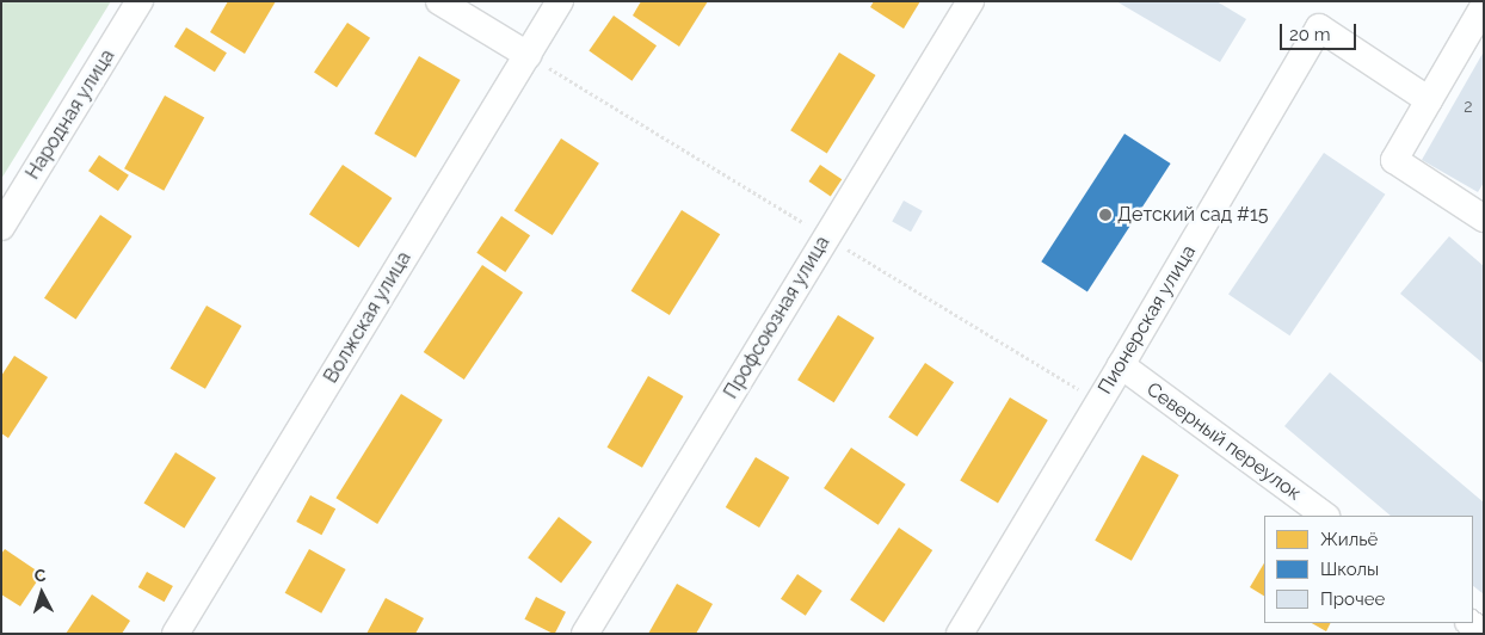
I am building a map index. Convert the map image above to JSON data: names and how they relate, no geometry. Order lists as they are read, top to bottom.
{
  "streets": {
    "street": [
      "Народная улица",
      "Волжская улица",
      "Профсоюзная улица",
      "Пионерская улица",
      "Северный переулок"
    ]
  },
  "crossings": [
    ["Пионерская улица", "Северный переулок"]
  ],
  "places": ["Детский сад #15"],
  "house_numbers": ["2"],
  "legend": ["Жильё", "Школы", "Прочее"],
  "scale_bar": "20 m",
  "north": "top"
}
